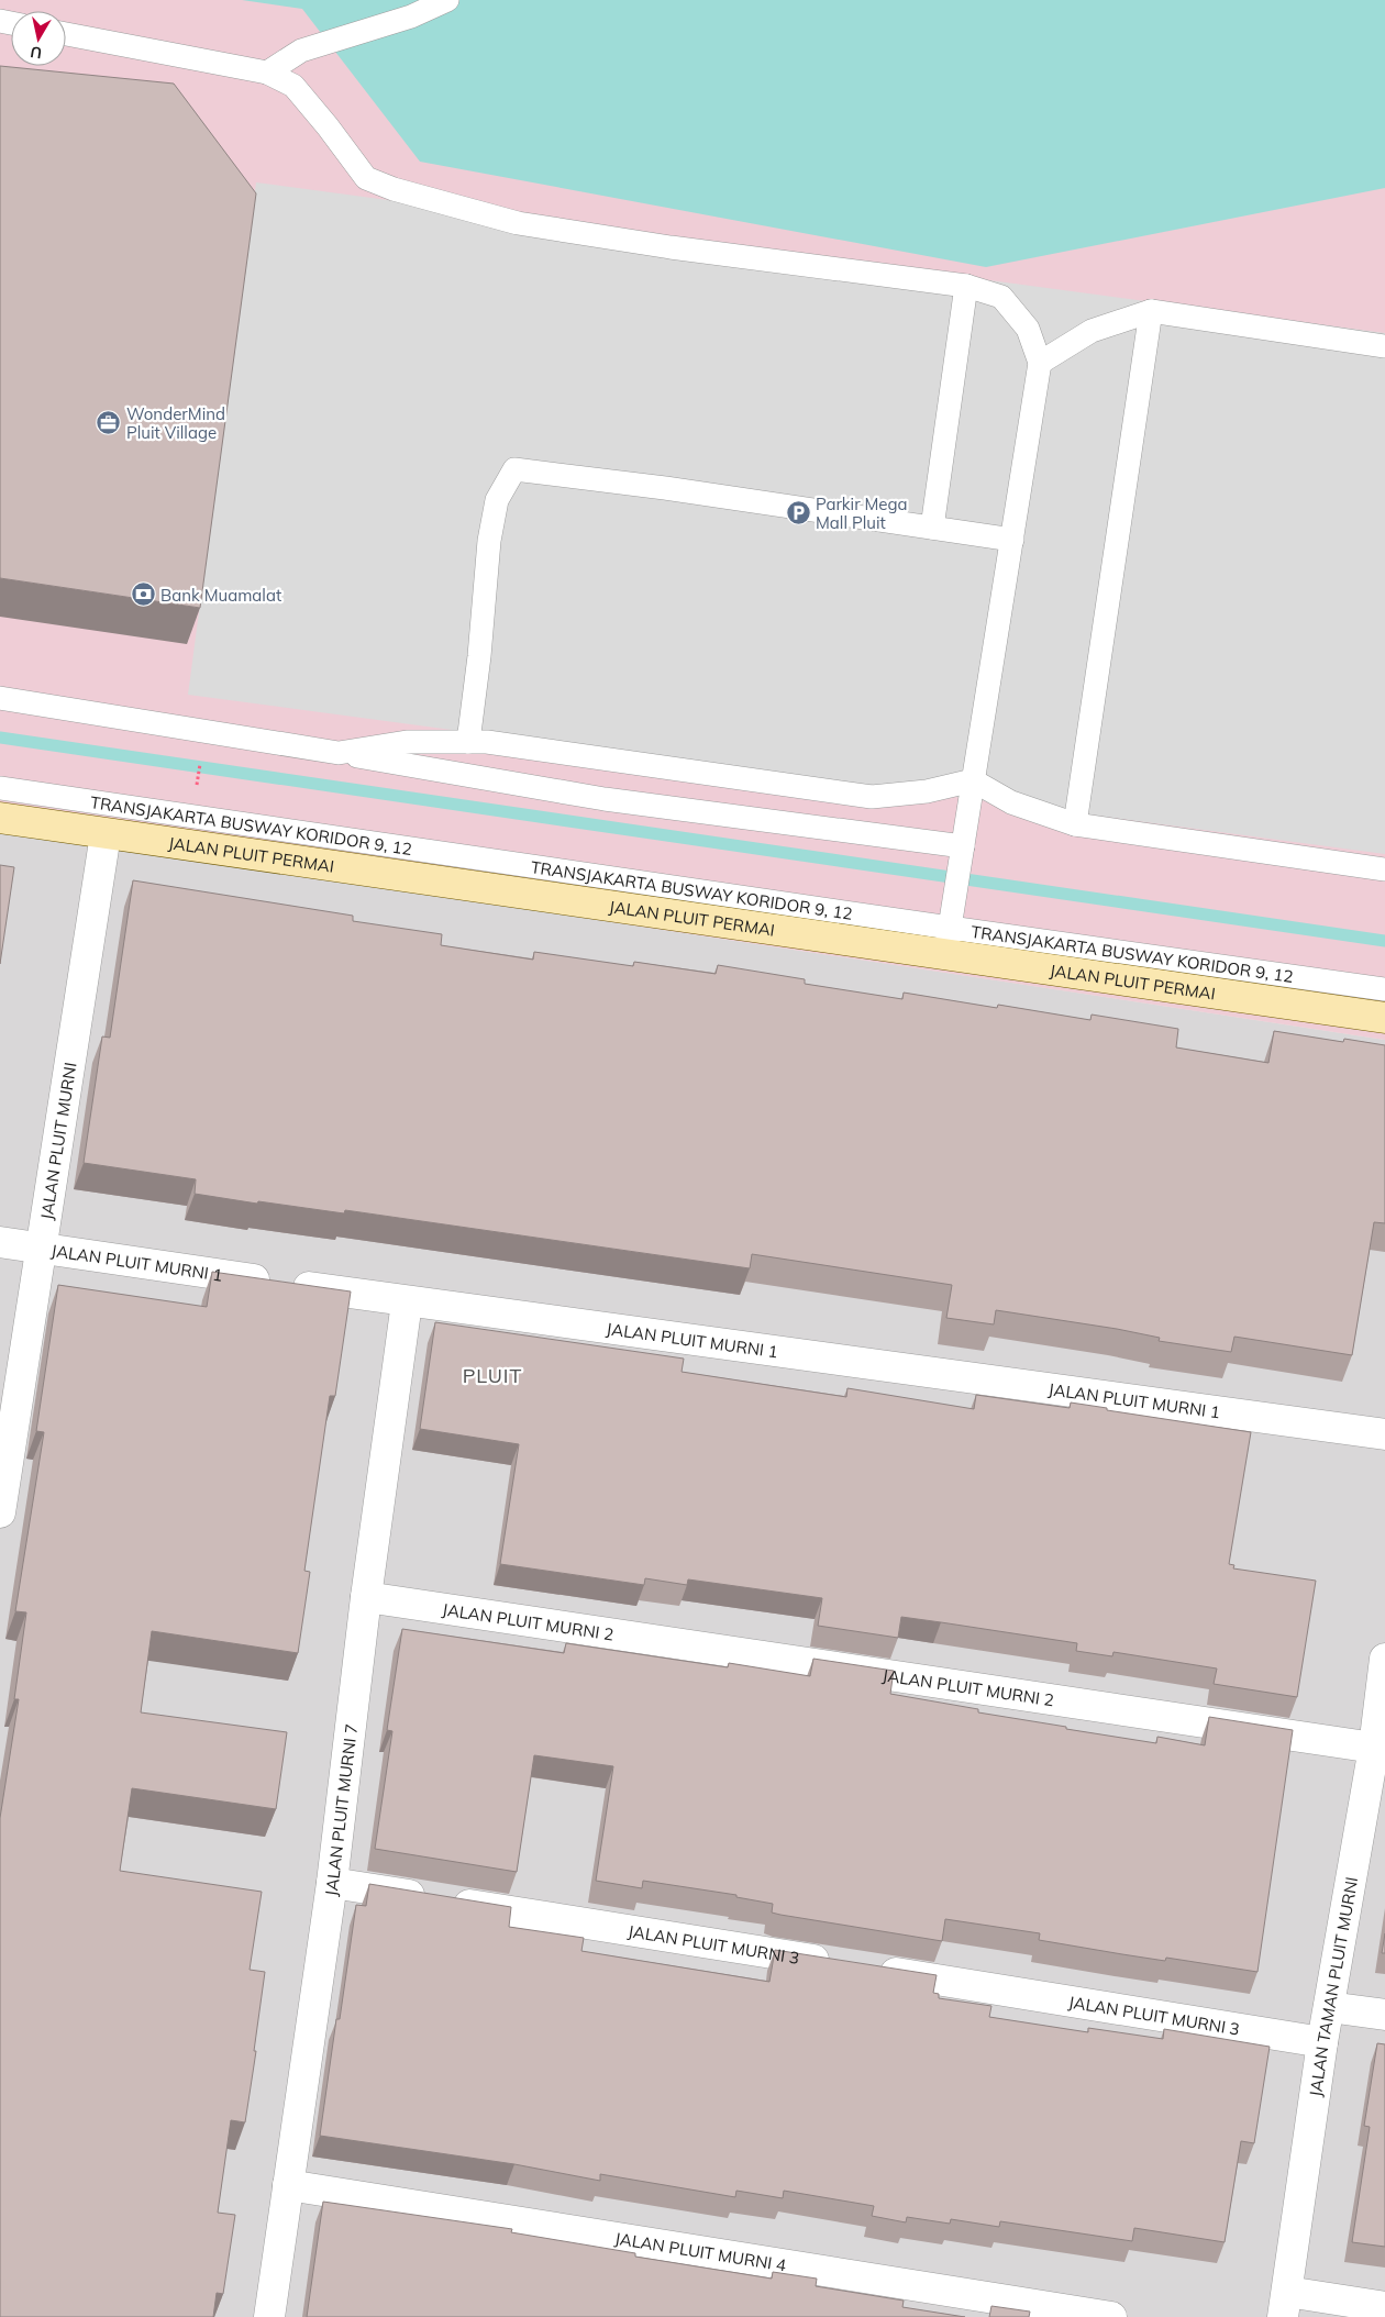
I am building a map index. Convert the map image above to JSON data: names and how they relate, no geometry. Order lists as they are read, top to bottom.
{
  "streets": {
    "street": [
      "JALAN PLUIT PERMAI",
      "JALAN PLUIT MURNI",
      "JALAN PLUIT MURNI 1",
      "JALAN PLUIT MURNI 2",
      "JALAN PLUIT MURNI 7",
      "JALAN PLUIT MURNI 3",
      "JALAN TAMAN PLUIT MURNI",
      "JALAN PLUIT MURNI 4"
    ],
    "lane": ["TRANSJAKARTA BUSWAY KORIDOR 9, 12"]
  },
  "crossings": [
    ["TRANSJAKARTA BUSWAY KORIDOR 9, 12", "JALAN PLUIT PERMAI"],
    ["JALAN PLUIT PERMAI", "JALAN PLUIT MURNI"],
    ["JALAN PLUIT MURNI", "JALAN PLUIT MURNI 1"],
    ["JALAN PLUIT MURNI 1", "JALAN PLUIT MURNI 7"],
    ["JALAN PLUIT MURNI 2", "JALAN PLUIT MURNI 7"],
    ["JALAN PLUIT MURNI 2", "JALAN TAMAN PLUIT MURNI"],
    ["JALAN PLUIT MURNI 7", "JALAN PLUIT MURNI 3"],
    ["JALAN PLUIT MURNI 7", "JALAN PLUIT MURNI 4"],
    ["JALAN PLUIT MURNI 3", "JALAN TAMAN PLUIT MURNI"]
  ],
  "districts": ["PLUIT"],
  "places": {
    "office": ["WonderMind Pluit Village"],
    "parking": ["Parkir Mega Mall Pluit"],
    "bank": ["Bank Muamalat"]
  },
  "north": "bottom"
}
